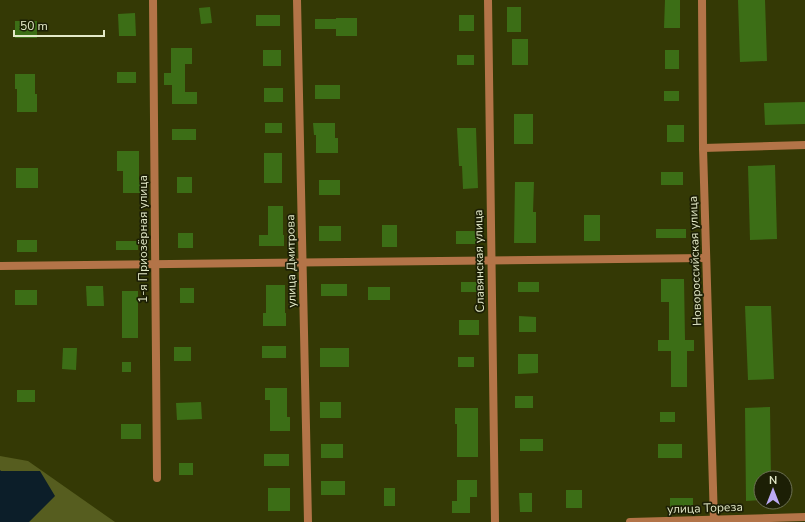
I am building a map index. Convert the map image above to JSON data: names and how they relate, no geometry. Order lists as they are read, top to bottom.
{
  "streets": {
    "street": [
      "1-я Приозёрная улица",
      "улица Дмитрова",
      "Славянская улица",
      "Новороссийская улица",
      "улица Тореза"
    ]
  },
  "crossings": [
    ["Новороссийская улица", "улица Тореза"]
  ],
  "scale_bar": "50 m",
  "north": "top"
}
